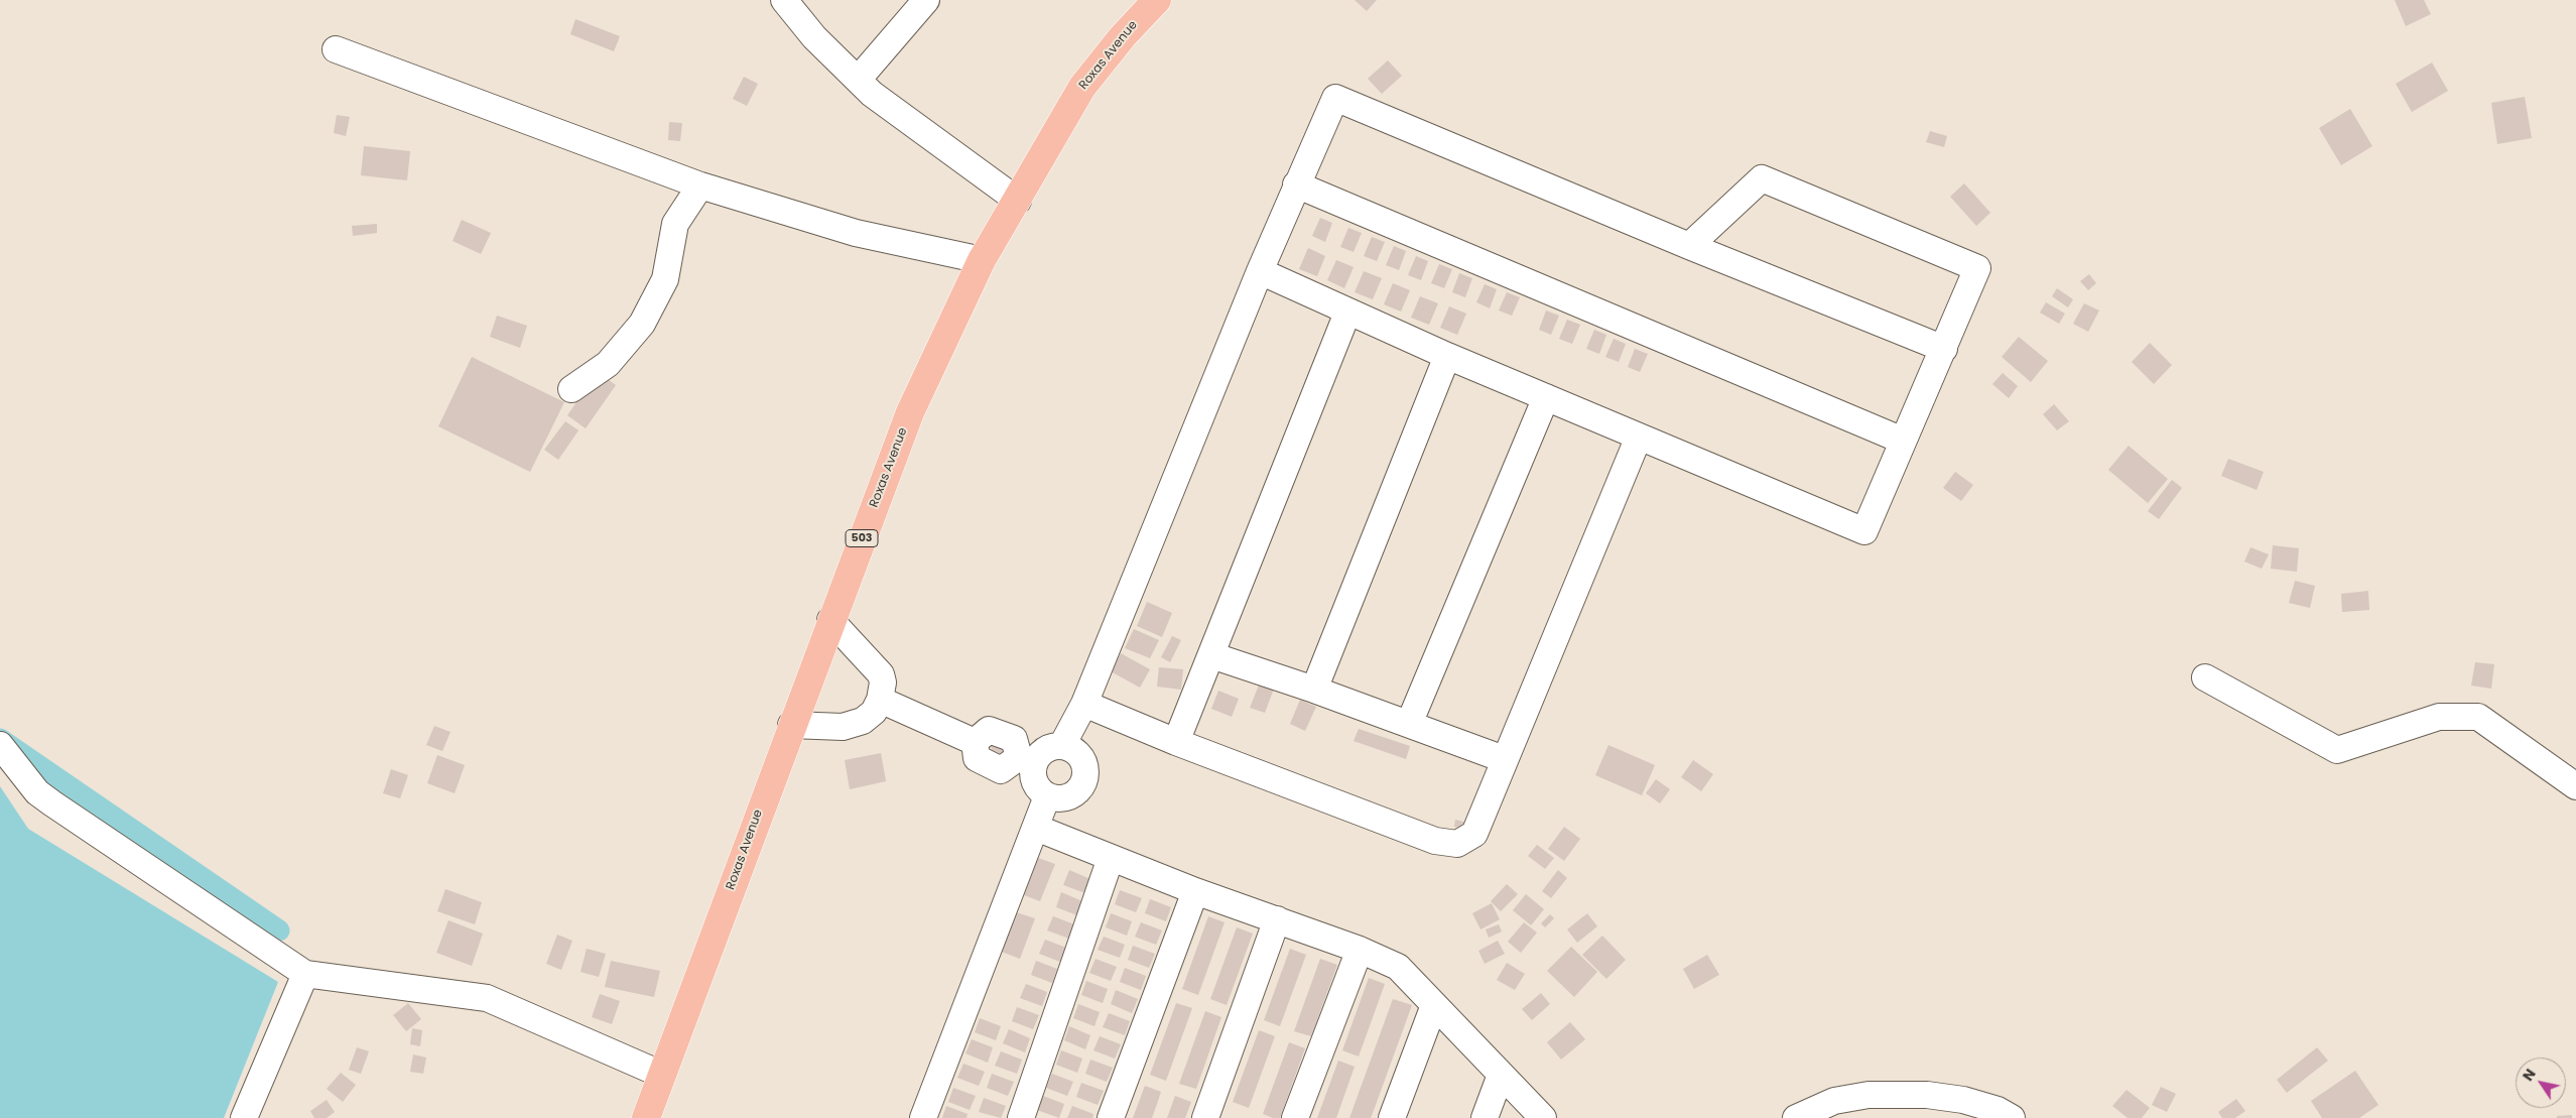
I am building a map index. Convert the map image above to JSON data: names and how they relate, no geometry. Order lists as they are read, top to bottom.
{
  "streets": {
    "main road": ["Roxas Avenue", "503"]
  },
  "north": "top left"
}
